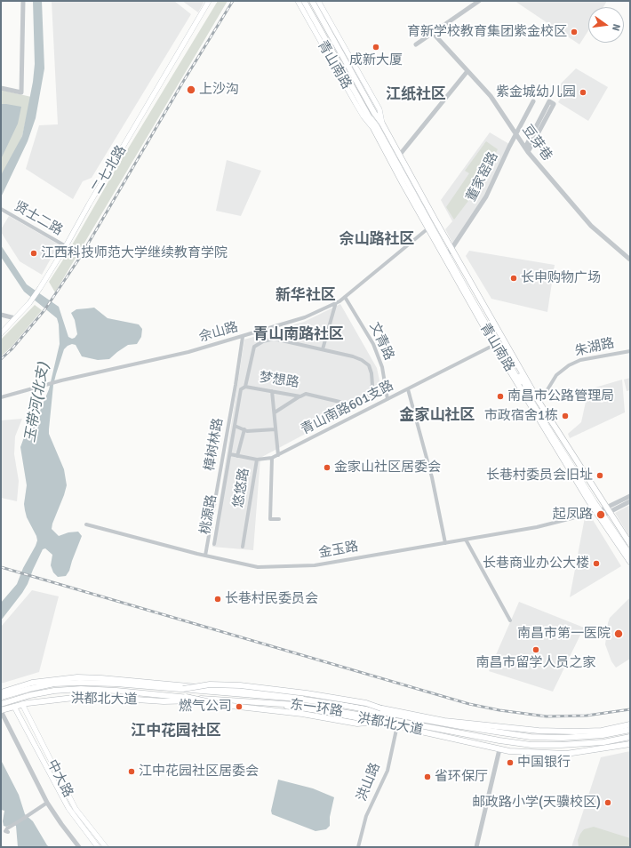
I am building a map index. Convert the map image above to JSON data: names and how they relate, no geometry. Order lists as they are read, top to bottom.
{
  "streets": {
    "main road": [
      "青山南路",
      "二七北路",
      "洪都北大道",
      "东一环路",
      "中大路"
    ],
    "street": [
      "豆芽巷",
      "董家窑路",
      "贤士二路",
      "佘山路",
      "文青路",
      "朱湖路",
      "梦想路",
      "青山南路601支路",
      "樟树林路",
      "悠悠路",
      "桃源路",
      "金玉路",
      "洪山路"
    ]
  },
  "crossings": [
    ["青山南路", "董家窑路"],
    ["青山南路", "佘山路"],
    ["青山南路", "朱湖路"],
    ["青山南路", "青山南路601支路"],
    ["青山南路", "金玉路"],
    ["豆芽巷", "董家窑路"],
    ["二七北路", "贤士二路"],
    ["佘山路", "文青路"],
    ["佘山路", "樟树林路"],
    ["文青路", "青山南路601支路"],
    ["梦想路", "桃源路"],
    ["青山南路601支路", "悠悠路"],
    ["樟树林路", "金玉路"],
    ["悠悠路", "桃源路"],
    ["洪都北大道", "中大路"],
    ["洪都北大道", "洪山路"]
  ],
  "districts": [
    "江纸社区",
    "佘山路社区",
    "新华社区",
    "青山南路社区",
    "金家山社区",
    "江中花园社区"
  ],
  "water": ["玉带河(北支)"],
  "places": [
    "育新学校教育集团紫金校区",
    "成新大厦",
    "上沙沟",
    "紫金城幼儿园",
    "江西科技师范大学继续教育学院",
    "长申购物广场",
    "南昌市公路管理局",
    "市政宿舍1栋",
    "金家山社区居委会",
    "长巷村委员会旧址",
    "起凤路",
    "长巷商业办公大楼",
    "长巷村民委员会",
    "南昌市第一医院",
    "南昌市留学人员之家",
    "燃气公司",
    "中国银行",
    "江中花园社区居委会",
    "省环保厅",
    "邮政路小学(天骥校区)"
  ],
  "north": "right"
}
